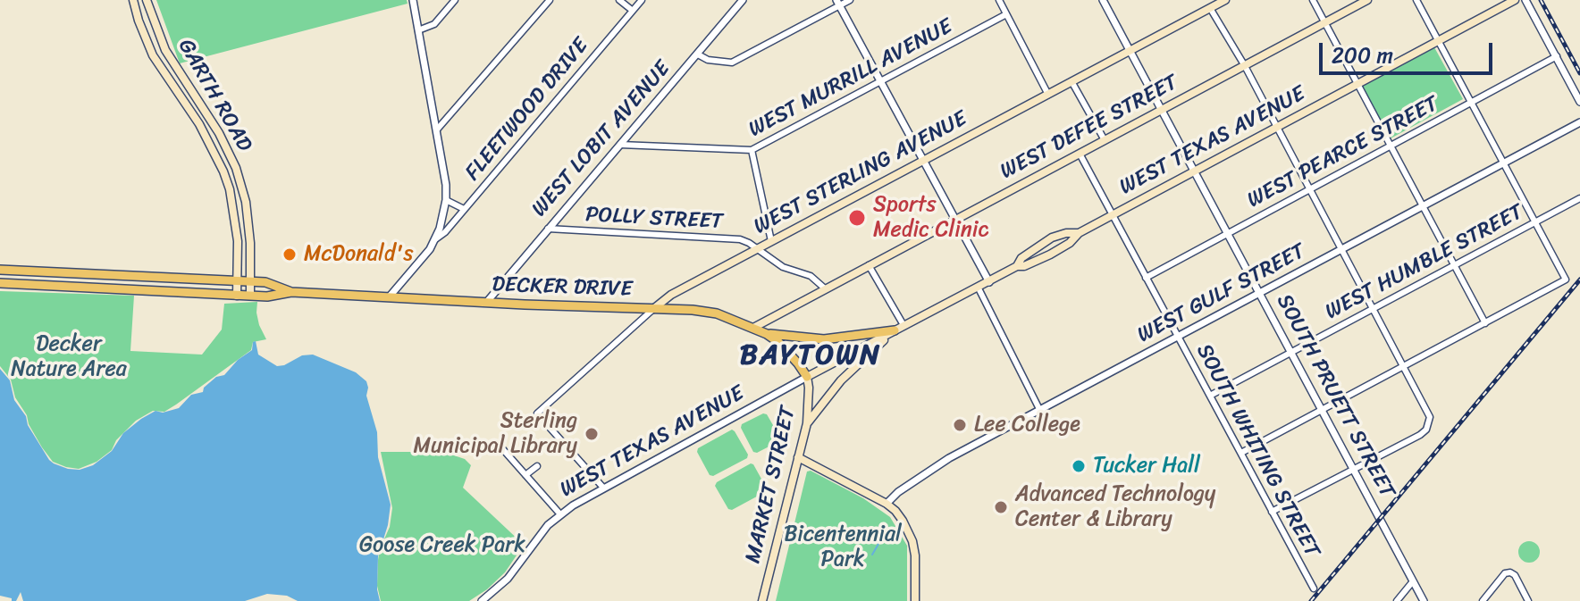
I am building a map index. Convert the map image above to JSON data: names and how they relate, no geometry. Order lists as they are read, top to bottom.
{
  "streets": {
    "main road": [
      "GARTH ROAD",
      "WEST DEFEE STREET",
      "WEST TEXAS AVENUE",
      "WEST STERLING AVENUE",
      "DECKER DRIVE",
      "MARKET STREET"
    ],
    "street": [
      "WEST MURRILL AVENUE",
      "FLEETWOOD DRIVE",
      "WEST LOBIT AVENUE",
      "WEST PEARCE STREET",
      "POLLY STREET",
      "WEST HUMBLE STREET",
      "WEST GULF STREET",
      "SOUTH PRUETT STREET",
      "SOUTH WHITING STREET"
    ]
  },
  "crossings": [
    ["WEST MURRILL AVENUE", "WEST LOBIT AVENUE"],
    ["GARTH ROAD", "DECKER DRIVE"],
    ["WEST DEFEE STREET", "POLLY STREET"],
    ["WEST DEFEE STREET", "DECKER DRIVE"],
    ["WEST DEFEE STREET", "SOUTH PRUETT STREET"],
    ["WEST DEFEE STREET", "SOUTH WHITING STREET"],
    ["WEST LOBIT AVENUE", "POLLY STREET"],
    ["WEST LOBIT AVENUE", "DECKER DRIVE"],
    ["WEST TEXAS AVENUE", "WEST STERLING AVENUE"],
    ["WEST TEXAS AVENUE", "DECKER DRIVE"],
    ["WEST TEXAS AVENUE", "SOUTH PRUETT STREET"],
    ["WEST TEXAS AVENUE", "SOUTH WHITING STREET"],
    ["WEST TEXAS AVENUE", "MARKET STREET"],
    ["WEST PEARCE STREET", "SOUTH PRUETT STREET"],
    ["WEST PEARCE STREET", "SOUTH WHITING STREET"],
    ["WEST STERLING AVENUE", "POLLY STREET"],
    ["WEST STERLING AVENUE", "DECKER DRIVE"],
    ["WEST STERLING AVENUE", "SOUTH PRUETT STREET"],
    ["WEST HUMBLE STREET", "SOUTH PRUETT STREET"],
    ["WEST HUMBLE STREET", "SOUTH WHITING STREET"],
    ["DECKER DRIVE", "MARKET STREET"],
    ["WEST GULF STREET", "SOUTH PRUETT STREET"],
    ["WEST GULF STREET", "SOUTH WHITING STREET"]
  ],
  "districts": ["BAYTOWN"],
  "parks": ["Decker Nature Area", "Bicentennial Park", "Goose Creek Park"],
  "places": [
    "Sports Medic Clinic",
    "McDonald's",
    "Lee College",
    "Sterling Municipal Library",
    "Tucker Hall",
    "Advanced Technology Center & Library"
  ],
  "scale_bar": "200 m"
}
